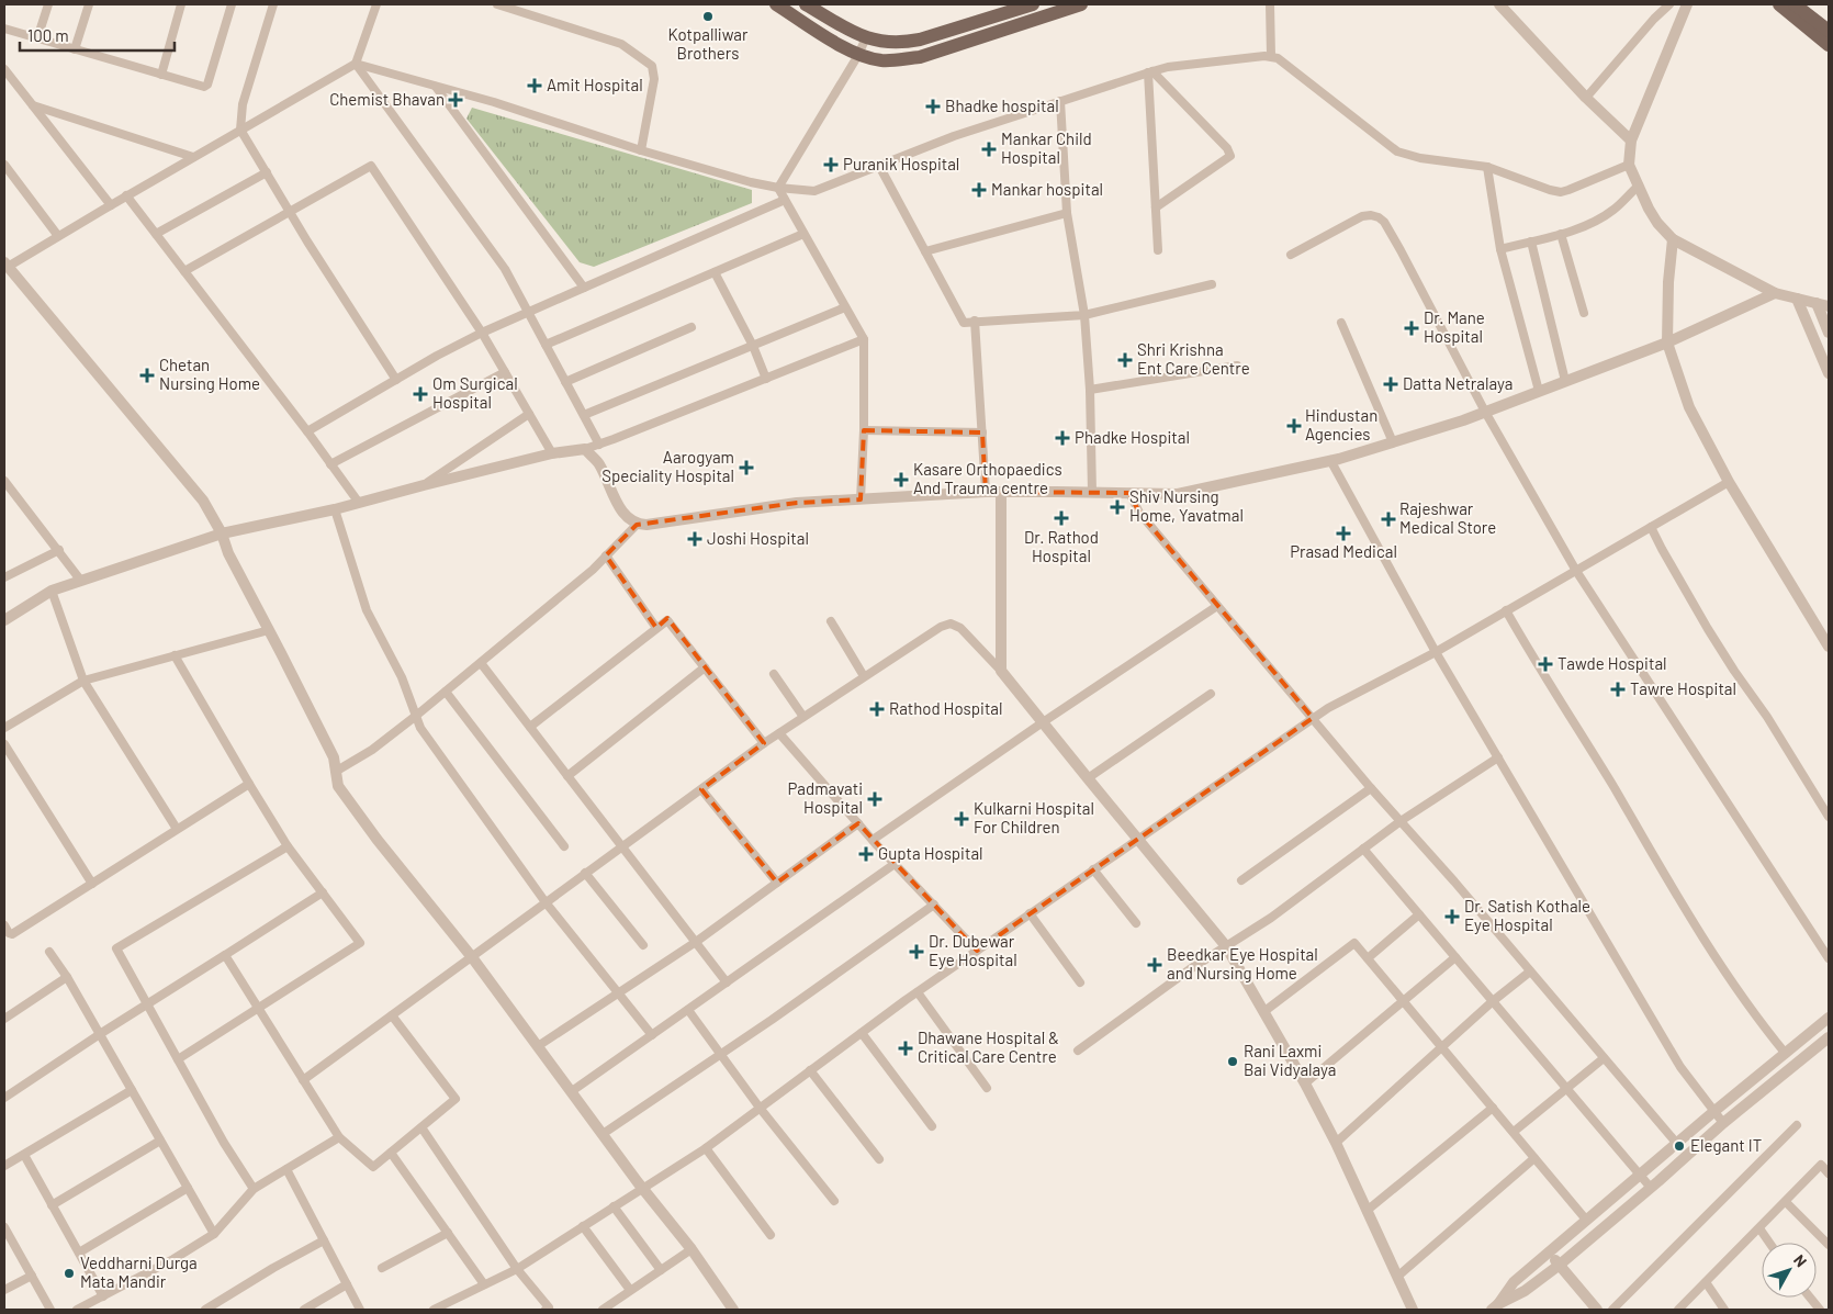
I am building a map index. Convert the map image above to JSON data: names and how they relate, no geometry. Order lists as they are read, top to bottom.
{
  "places": {
    "other": [
      "Kotpalliwar Brothers",
      "Rani Laxmi Bai Vidyalaya",
      "Elegant IT",
      "Veddharni Durga Mata Mandir"
    ],
    "health": [
      "Amit Hospital",
      "Chemist Bhavan",
      "Bhadke hospital",
      "Mankar Child Hospital",
      "Puranik Hospital",
      "Mankar hospital",
      "Dr. Mane Hospital",
      "Shri Krishna Ent Care Centre",
      "Chetan Nursing Home",
      "Datta Netralaya",
      "Om Surgical Hospital",
      "Hindustan Agencies",
      "Phadke Hospital",
      "Aarogyam Speciality Hospital",
      "Kasare Orthopaedics And Trauma centre",
      "Shiv Nursing Home, Yavatmal",
      "Dr. Rathod Hospital",
      "Rajeshwar Medical Store",
      "Prasad Medical",
      "Joshi Hospital",
      "Tawde Hospital",
      "Tawre Hospital",
      "Rathod Hospital",
      "Padmavati Hospital",
      "Kulkarni Hospital For Children",
      "Gupta Hospital",
      "Dr. Satish Kothale Eye Hospital",
      "Dr. Dubewar Eye Hospital",
      "Beedkar Eye Hospital and Nursing Home",
      "Dhawane Hospital & Critical Care Centre"
    ]
  },
  "scale_bar": "100 m",
  "north": "top right"
}
